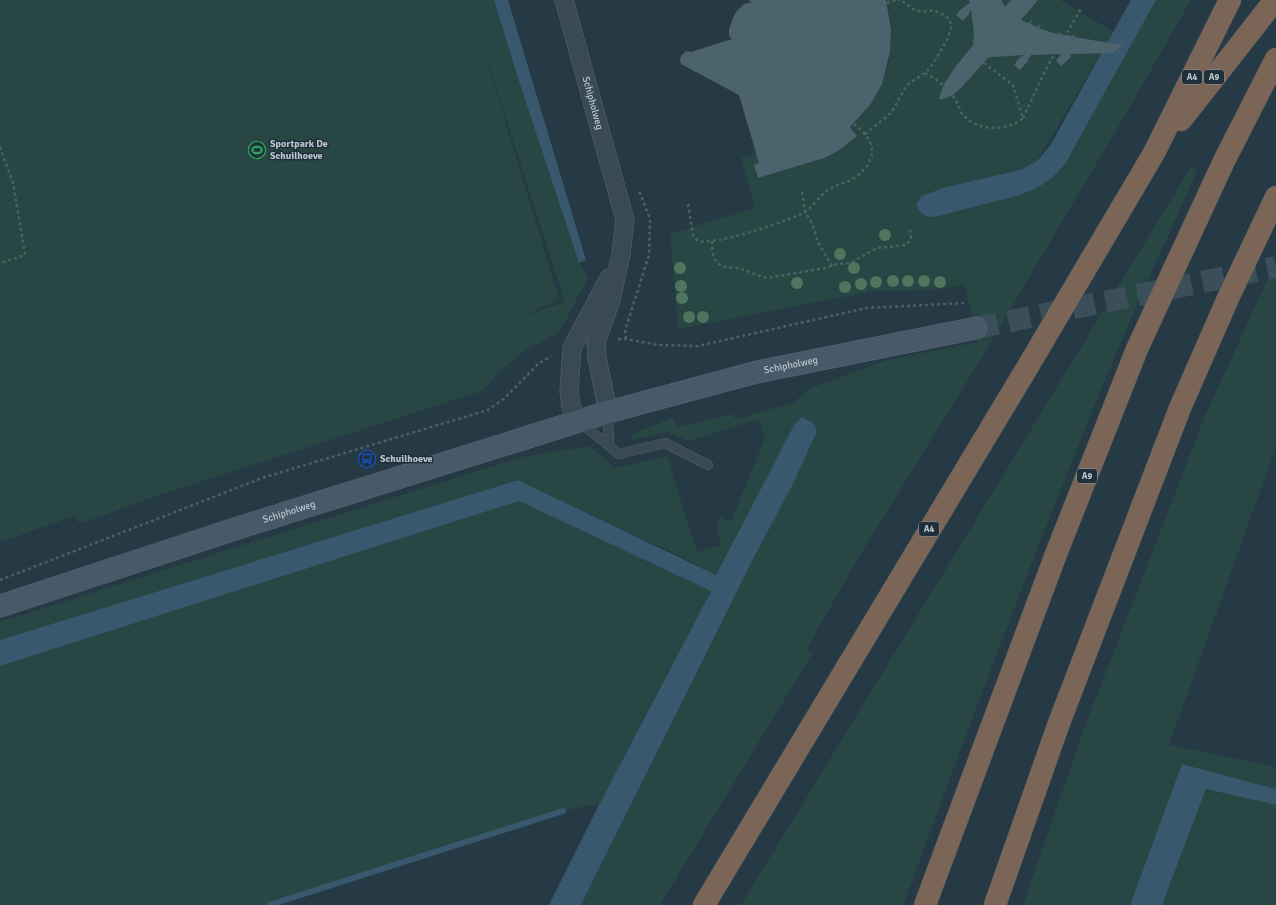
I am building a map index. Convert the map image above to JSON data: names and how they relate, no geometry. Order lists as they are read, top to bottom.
{
  "streets": {
    "highway": ["A4", "A9"],
    "main road": ["Schipholweg"]
  },
  "crossings": [
    ["A4", "A9"]
  ],
  "places": {
    "sports": ["Sportpark De Schuilhoeve"],
    "bus stop": ["Schuilhoeve"]
  }
}
